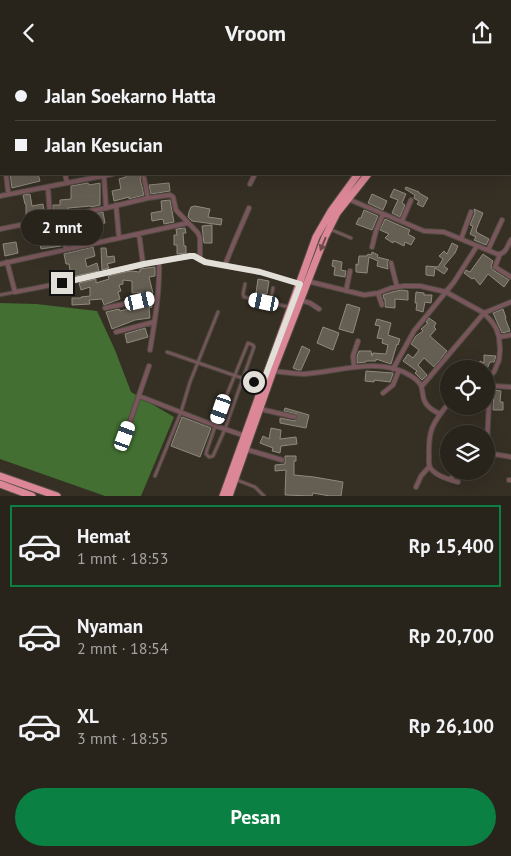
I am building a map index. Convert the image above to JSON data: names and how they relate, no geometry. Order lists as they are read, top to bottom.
{
  "page": {
    "header": "Vroom",
    "banner": ["Jalan Soekarno Hatta", "Jalan Kesucian"],
    "bubble": "2 mnt",
    "list": [
      {
        "name": "Hemat",
        "note": "1 mnt · 18:53",
        "value": "Rp 15,400"
      },
      {
        "name": "Nyaman",
        "note": "2 mnt · 18:54",
        "value": "Rp 20,700"
      },
      {
        "name": "XL",
        "note": "3 mnt · 18:55",
        "value": "Rp 26,100"
      }
    ],
    "buttons": "Pesan"
  }
}
